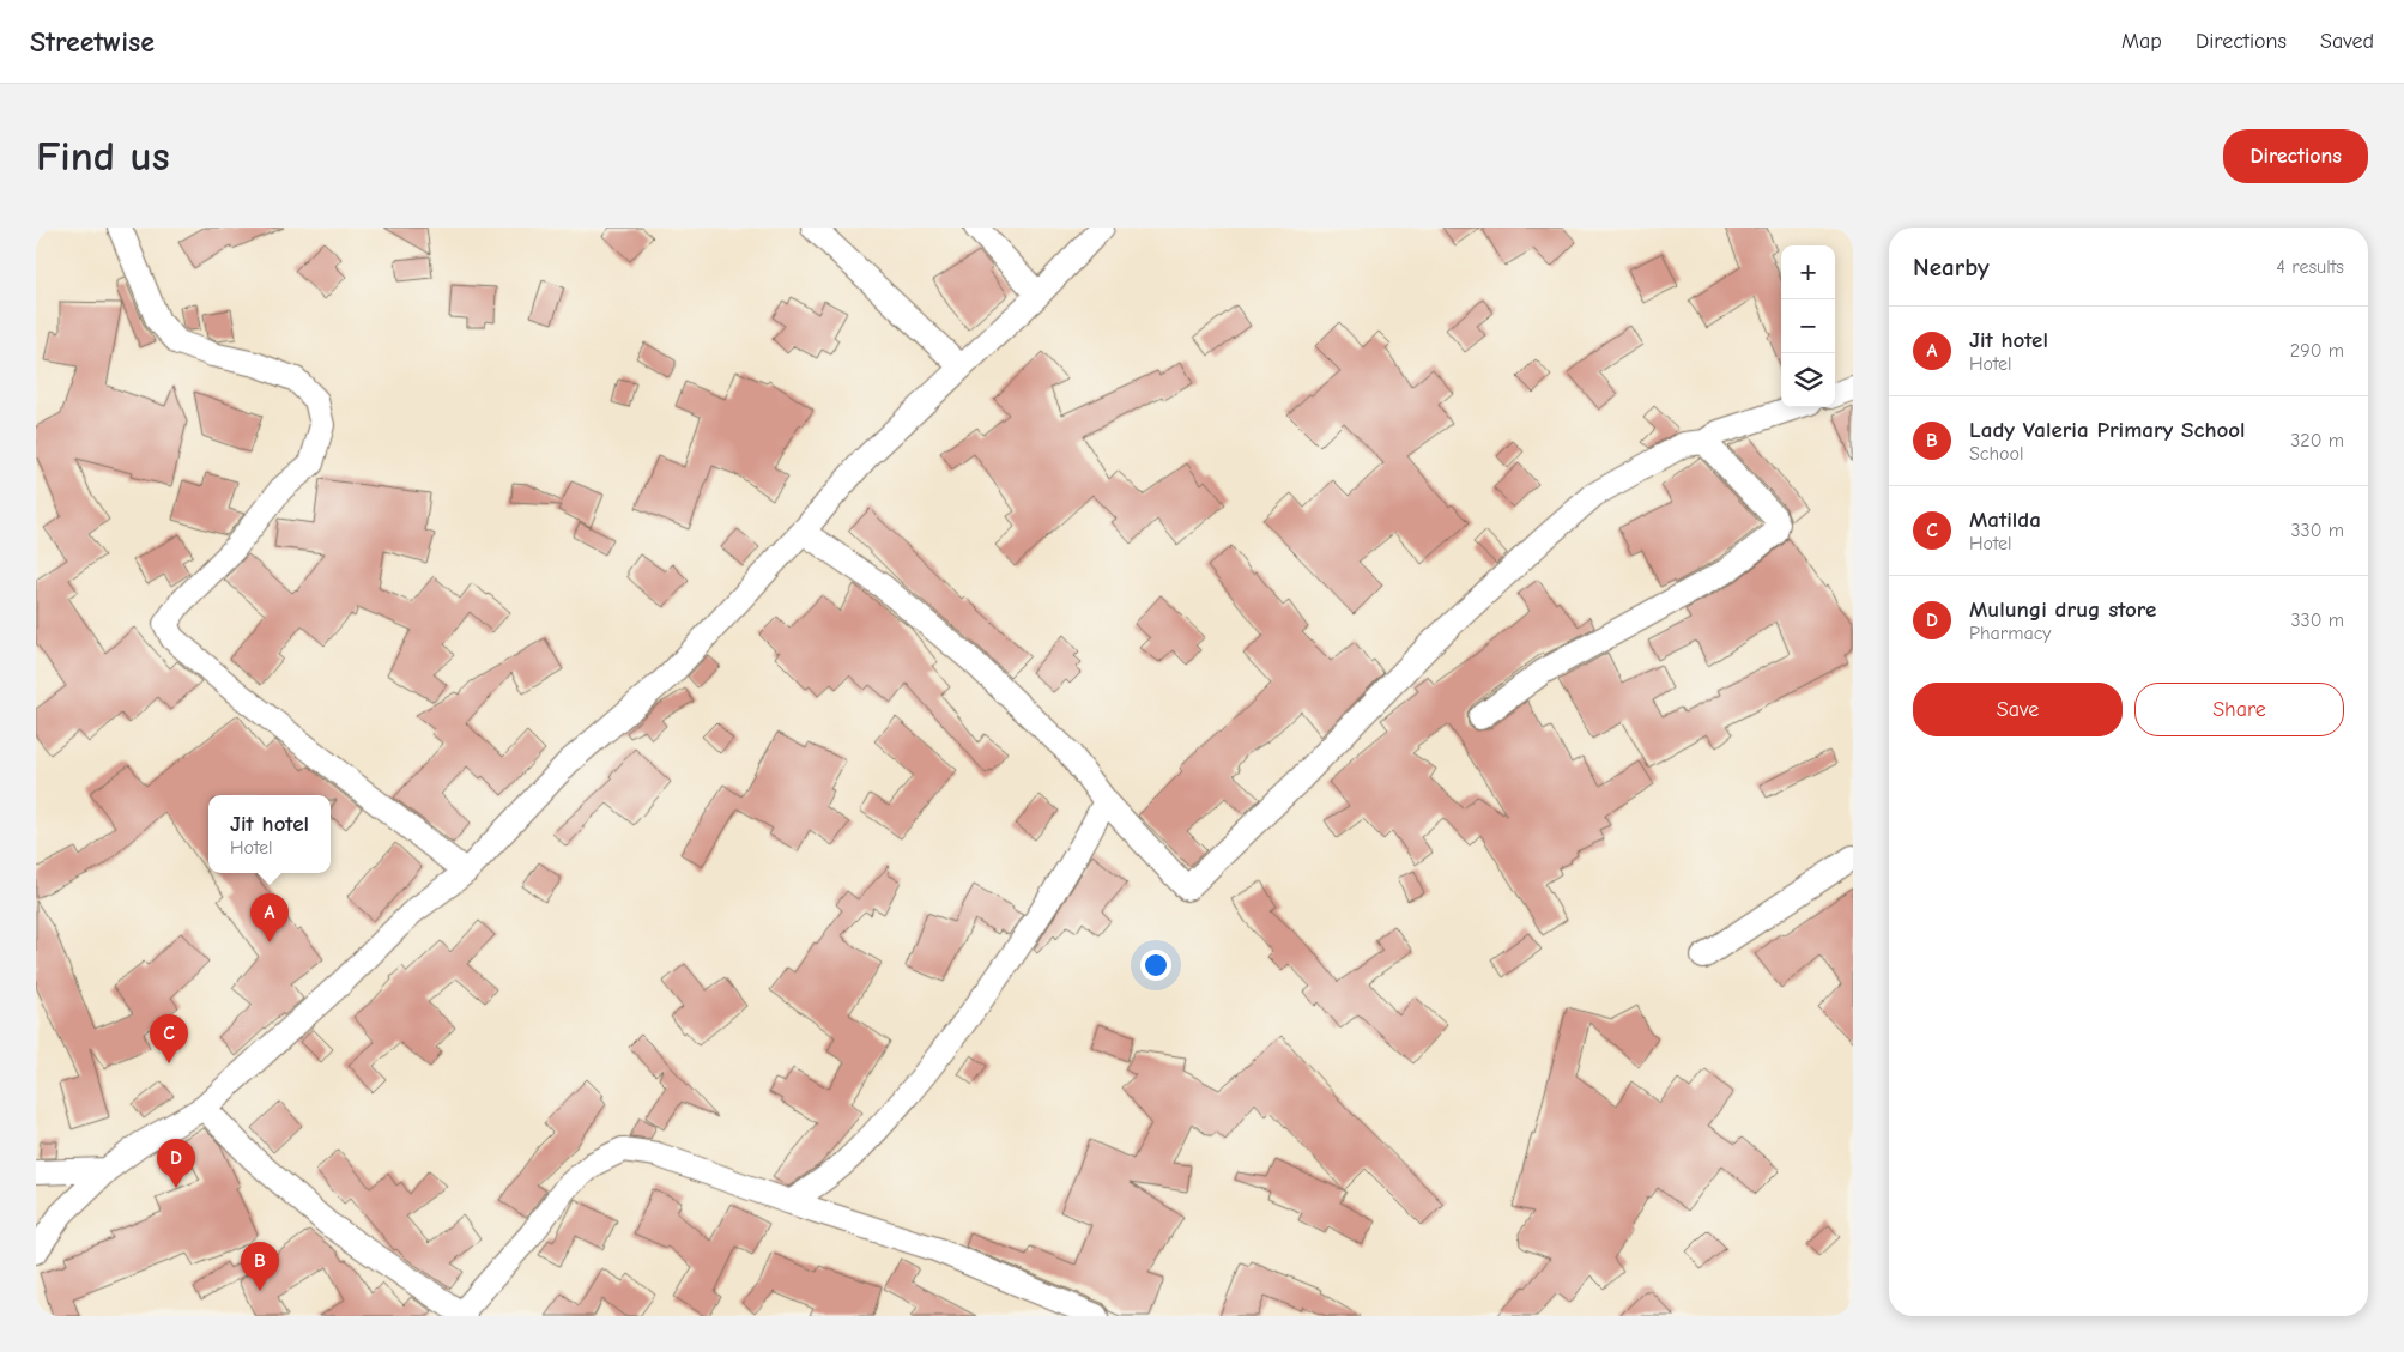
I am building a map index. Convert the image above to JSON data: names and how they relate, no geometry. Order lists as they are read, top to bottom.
{
  "page": {
    "header": "Streetwise",
    "nav": ["Map", "Directions", "Saved"],
    "buttons": [
      "Directions",
      ["Save", "Share"]
    ],
    "title": "Find us",
    "heading": ["Nearby", "4 results"],
    "map_buttons": ["+", "−"],
    "list": [
      {
        "mark": "A",
        "name": "Jit hotel",
        "note": "Hotel",
        "value": "290 m"
      },
      {
        "mark": "B",
        "name": "Lady Valeria Primary School",
        "note": "School",
        "value": "320 m"
      },
      {
        "mark": "C",
        "name": "Matilda",
        "note": "Hotel",
        "value": "330 m"
      },
      {
        "mark": "D",
        "name": "Mulungi drug store",
        "note": "Pharmacy",
        "value": "330 m"
      }
    ],
    "popup": ["Jit hotel", "Hotel"],
    "pins": [
      "A",
      "C",
      "D",
      "B"
    ]
  }
}
